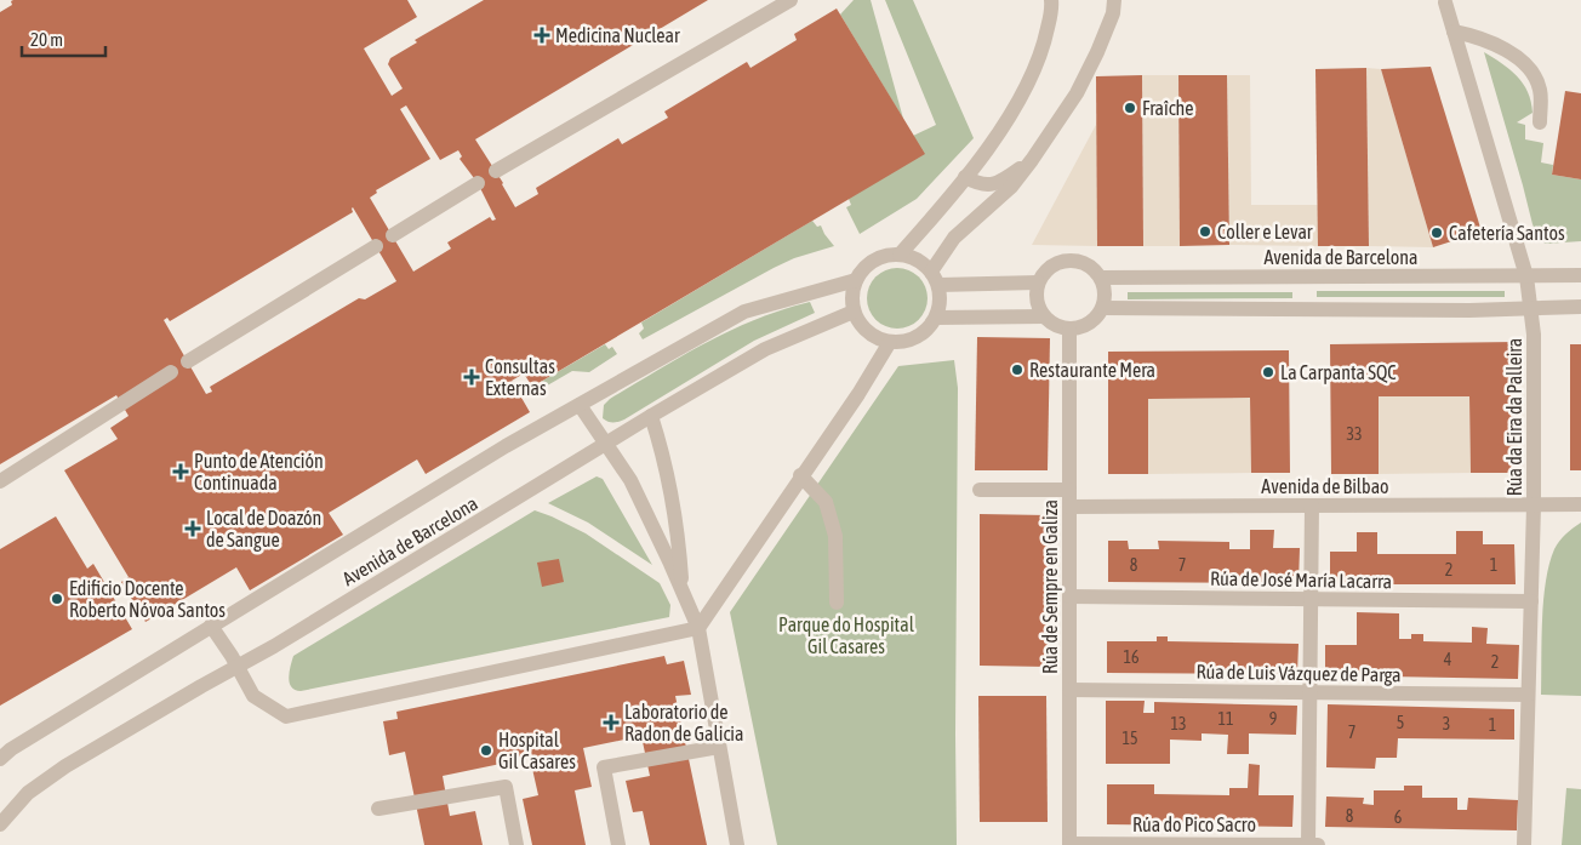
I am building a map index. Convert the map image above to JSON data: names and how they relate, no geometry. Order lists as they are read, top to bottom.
{
  "streets": {
    "street": [
      "Avenida de Barcelona",
      "Rúa da Eira da Palleira",
      "Avenida de Bilbao",
      "Rúa de José María Lacarra",
      "Rúa de Sempre en Galiza",
      "Rúa de Luis Vázquez de Parga",
      "Rúa do Pico Sacro"
    ]
  },
  "crossings": [
    ["Avenida de Barcelona", "Rúa da Eira da Palleira"],
    ["Avenida de Barcelona", "Rúa de Sempre en Galiza"],
    ["Rúa da Eira da Palleira", "Avenida de Bilbao"],
    ["Rúa da Eira da Palleira", "Rúa de José María Lacarra"],
    ["Rúa da Eira da Palleira", "Rúa de Luis Vázquez de Parga"],
    ["Avenida de Bilbao", "Rúa de Sempre en Galiza"],
    ["Rúa de José María Lacarra", "Rúa de Sempre en Galiza"],
    ["Rúa de Sempre en Galiza", "Rúa de Luis Vázquez de Parga"],
    ["Rúa de Sempre en Galiza", "Rúa do Pico Sacro"]
  ],
  "parks": ["Parque do Hospital Gil Casares"],
  "places": {
    "health": [
      "Medicina Nuclear",
      "Consultas Externas",
      "Punto de Atención Continuada",
      "Local de Doazón de Sangue",
      "Laboratorio de Radon de Galicia"
    ],
    "other": [
      "Fraîche",
      "Coller e Levar",
      "Cafetería Santos",
      "Restaurante Mera",
      "La Carpanta SQC",
      "Edificio Docente Roberto Nóvoa Santos",
      "Hospital Gil Casares"
    ]
  },
  "house_numbers": [
    "33",
    "8",
    "7",
    "1",
    "2",
    "16",
    "4",
    "2",
    "11",
    "9",
    "5",
    "13",
    "3",
    "1",
    "7",
    "15",
    "8",
    "6"
  ],
  "scale_bar": "20 m"
}
